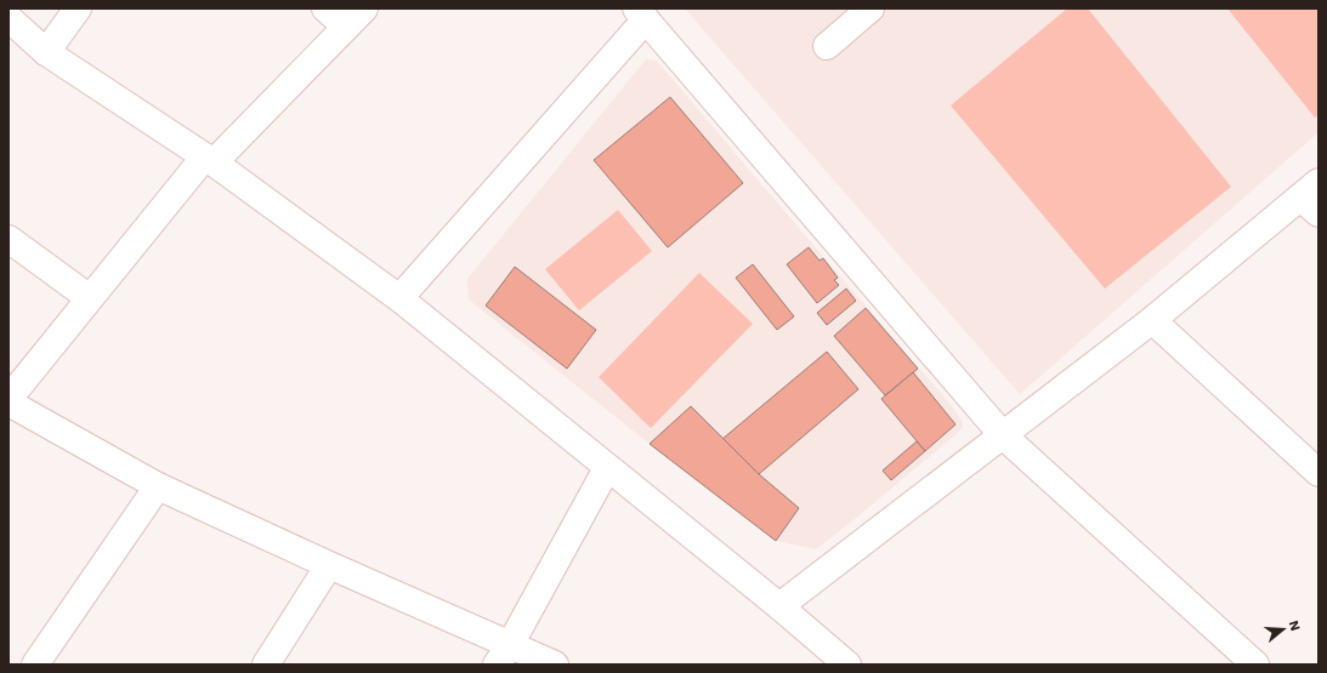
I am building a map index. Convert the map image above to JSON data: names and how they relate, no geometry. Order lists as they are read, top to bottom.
{
  "north": "right"
}
